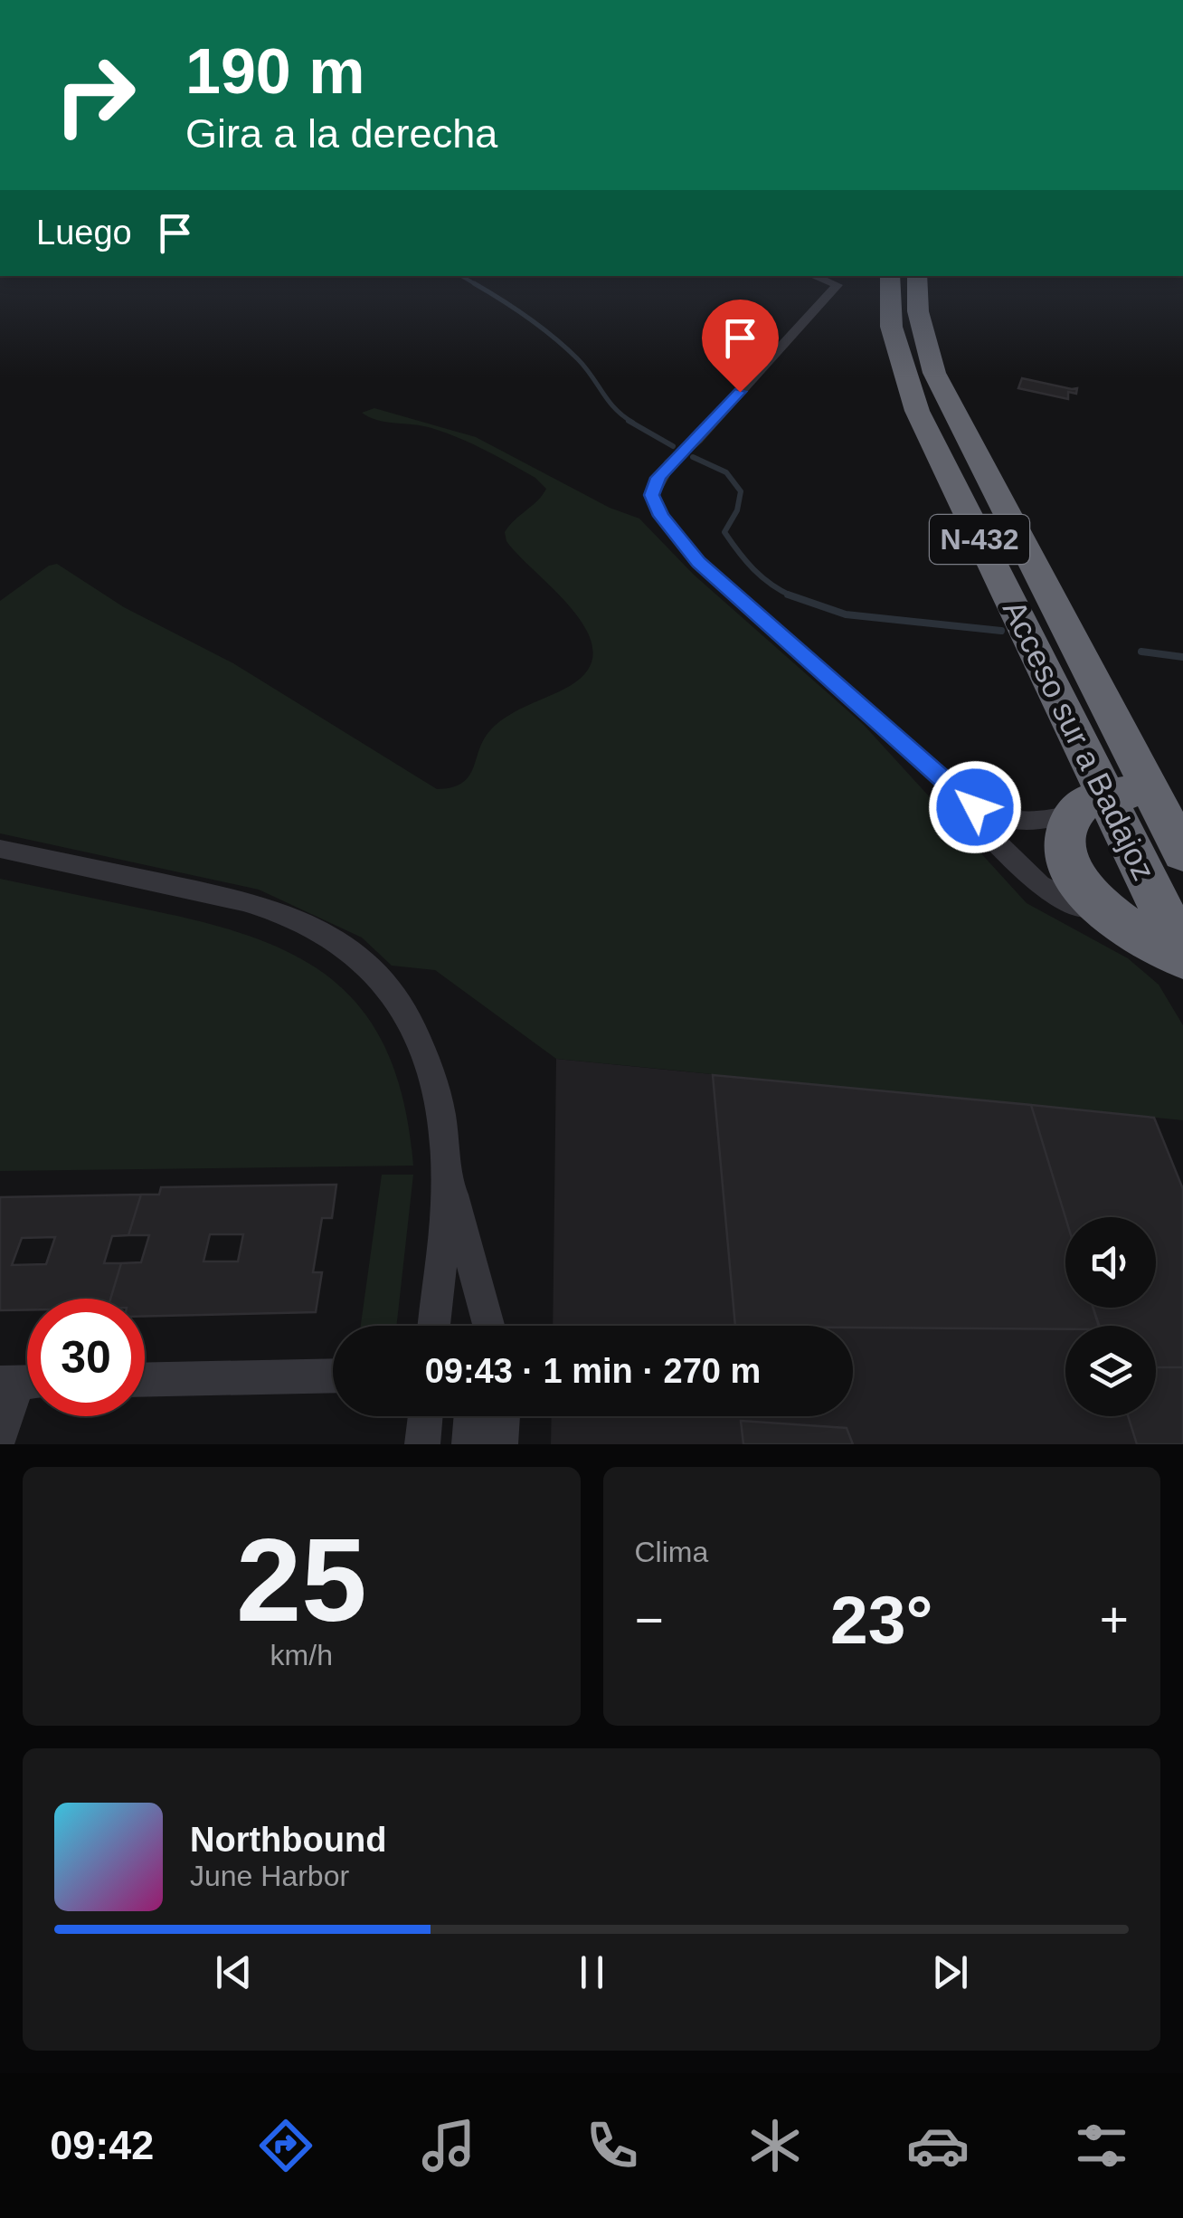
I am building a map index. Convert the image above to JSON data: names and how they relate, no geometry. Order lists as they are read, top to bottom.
{
  "streets": {
    "highway": ["N-432", "Acceso sur a Badajoz"]
  },
  "page": {
    "turn": ["190 m", "Gira a la derecha"],
    "then": "Luego",
    "limit": "30",
    "trip": "09:43 · 1 min · 270 m",
    "tile": [
      ["25", "km/h"],
      "Clima"
    ],
    "heat": ["−", "23°", "+"],
    "song": ["Northbound", "June Harbor"],
    "tabs": "09:42"
  }
}
